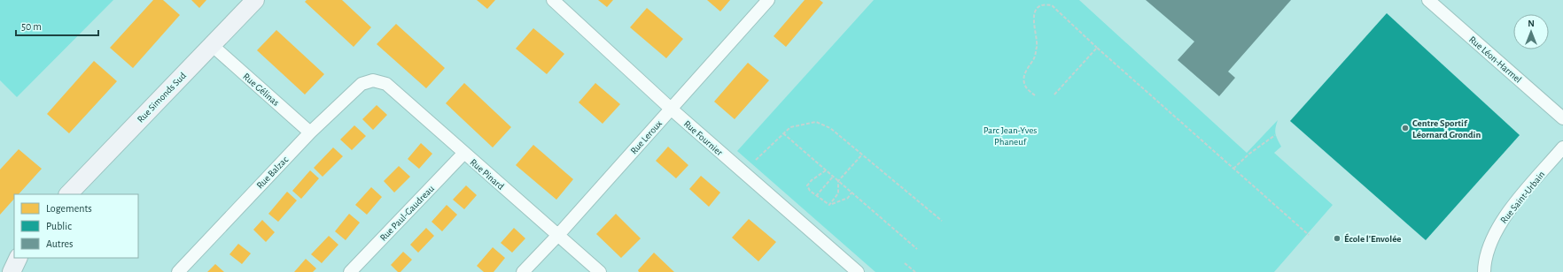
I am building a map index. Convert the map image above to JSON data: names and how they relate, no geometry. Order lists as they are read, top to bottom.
{
  "streets": {
    "street": [
      "Rue Léon-Harmel",
      "Rue Gélinas",
      "Rue Simonds Sud",
      "Rue Leroux",
      "Rue Fournier",
      "Rue Balzac",
      "Rue Pinard",
      "Rue Saint-Urbain",
      "Rue Paul-Gaudreau"
    ]
  },
  "crossings": [
    ["Rue Gélinas", "Rue Simonds Sud"],
    ["Rue Gélinas", "Rue Balzac"],
    ["Rue Leroux", "Rue Fournier"],
    ["Rue Leroux", "Rue Pinard"],
    ["Rue Balzac", "Rue Pinard"],
    ["Rue Pinard", "Rue Paul-Gaudreau"]
  ],
  "parks": ["Parc Jean-Yves Phaneuf"],
  "places": ["Centre Sportif Léornard Grondin", "École l'Envolée"],
  "legend": ["Logements", "Public", "Autres"],
  "scale_bar": "50 m",
  "north": "top"
}
